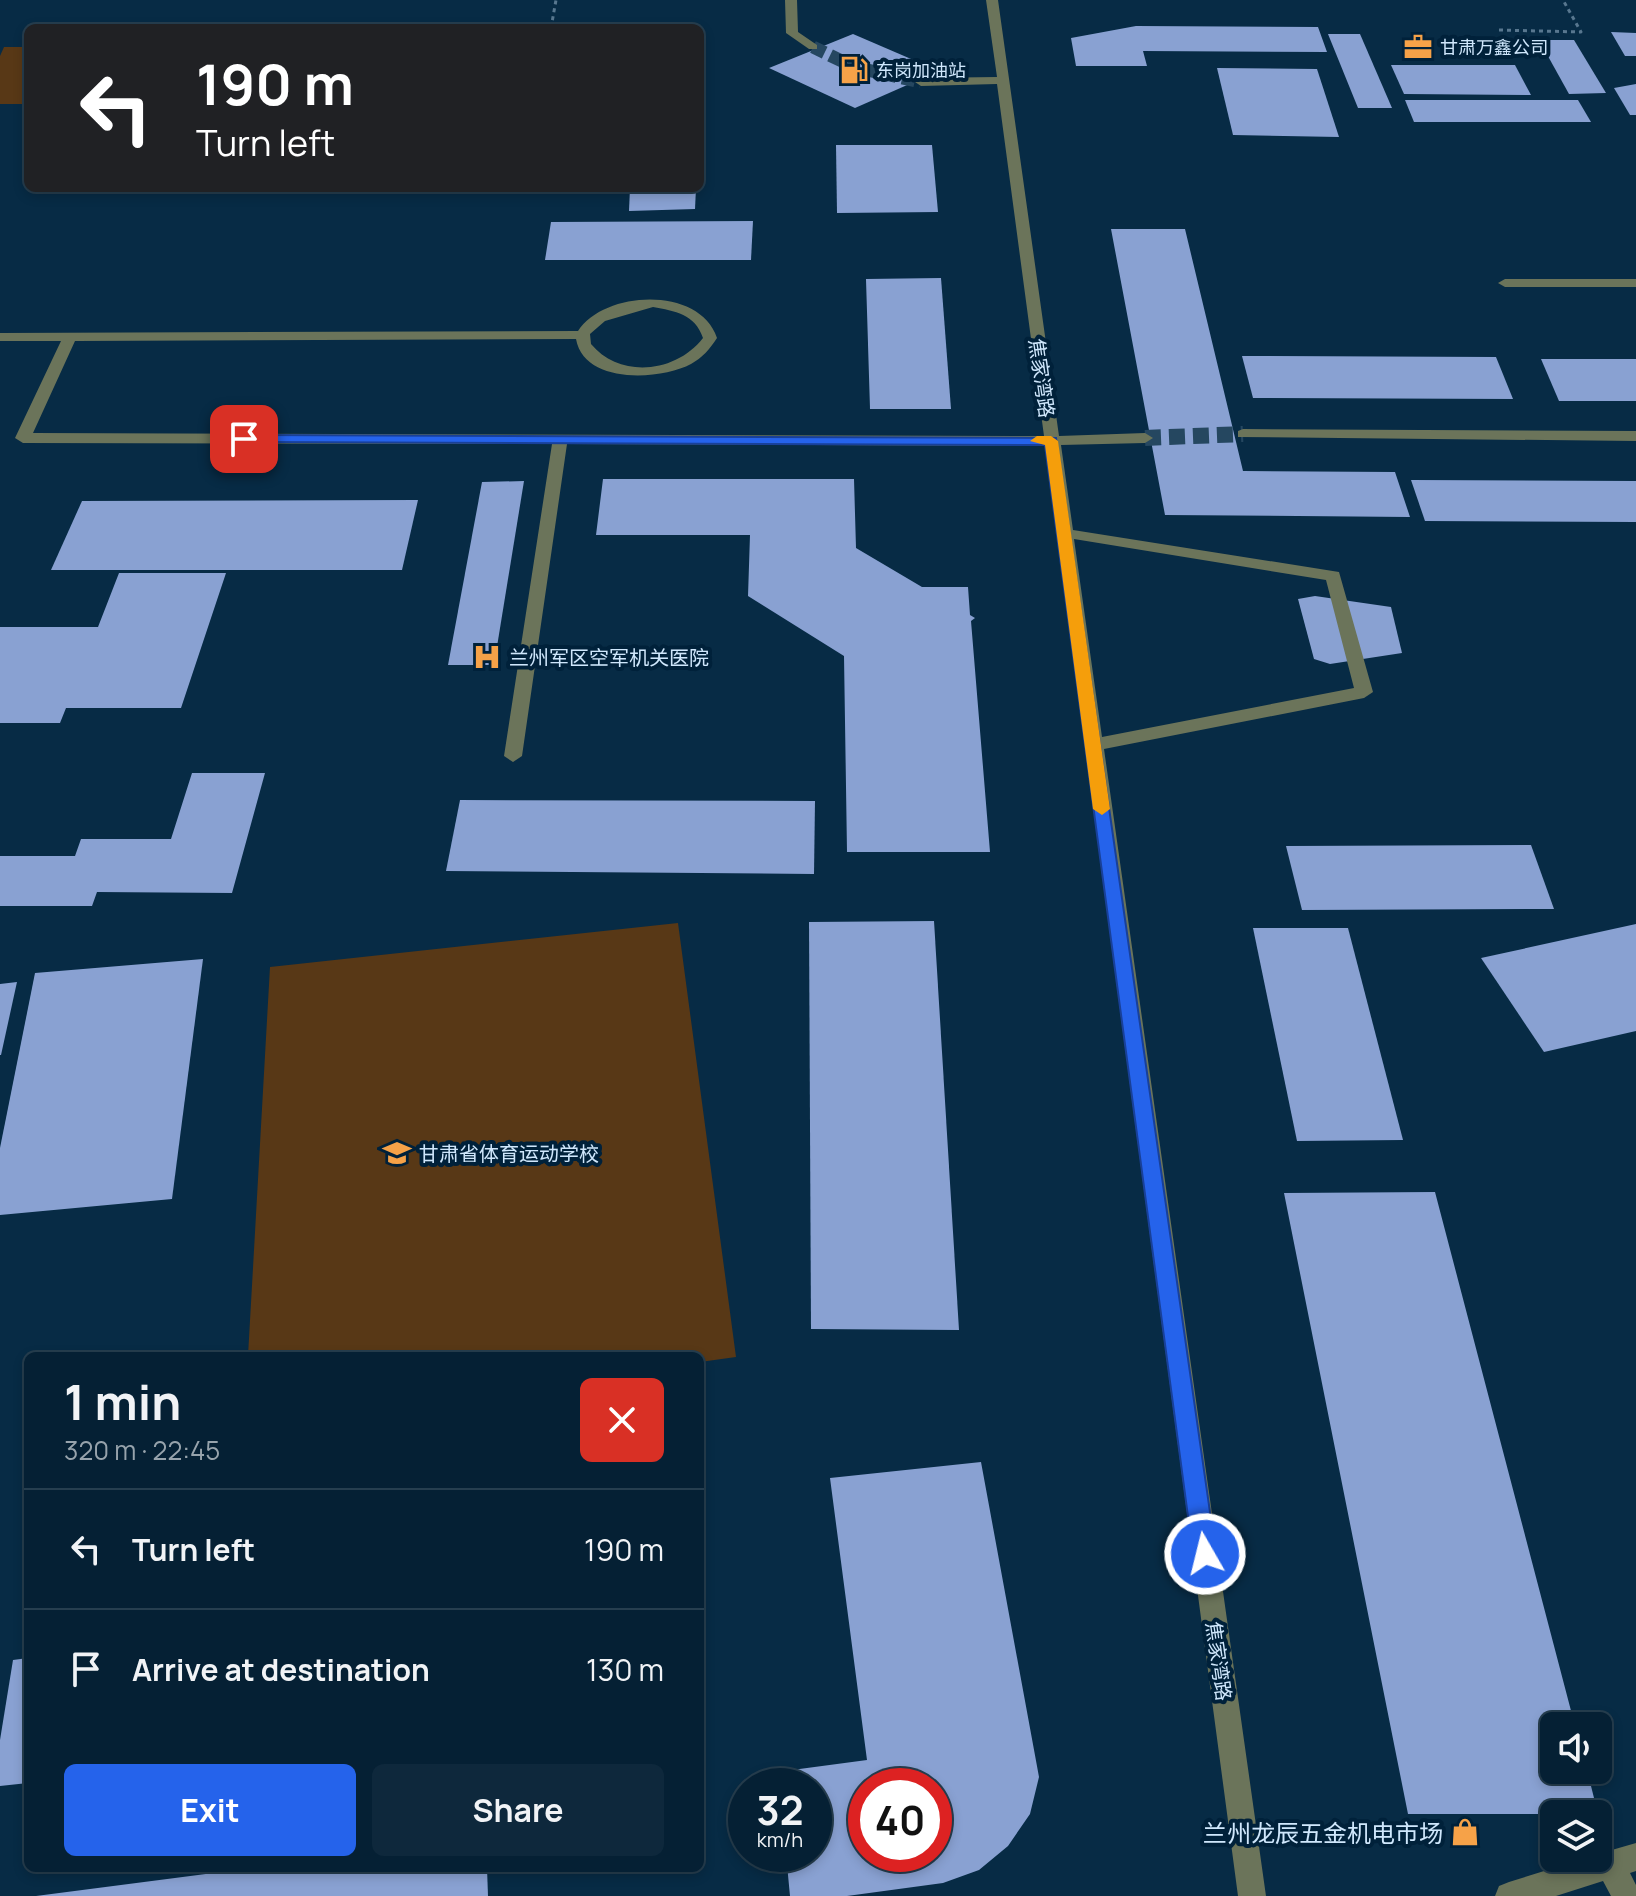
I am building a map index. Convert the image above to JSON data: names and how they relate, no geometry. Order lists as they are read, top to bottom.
{
  "streets": {
    "street": ["焦家湾路"]
  },
  "places": {
    "office": ["甘肃万鑫公司"],
    "fuel station": ["东岗加油站"],
    "hospital": ["兰州军区空军机关医院"],
    "school or university": ["甘肃省体育运动学校"],
    "shop": ["兰州龙辰五金机电市场"]
  },
  "page": {
    "turn": ["190 m", "Turn left"],
    "heading": ["1 min", "320 m · 22:45"],
    "list": [
      {
        "name": "Turn left",
        "value": "190 m"
      },
      {
        "name": "Arrive at destination",
        "value": "130 m"
      }
    ],
    "buttons": ["Exit", "Share"],
    "speed": "32 km/h",
    "limit": "40"
  }
}
